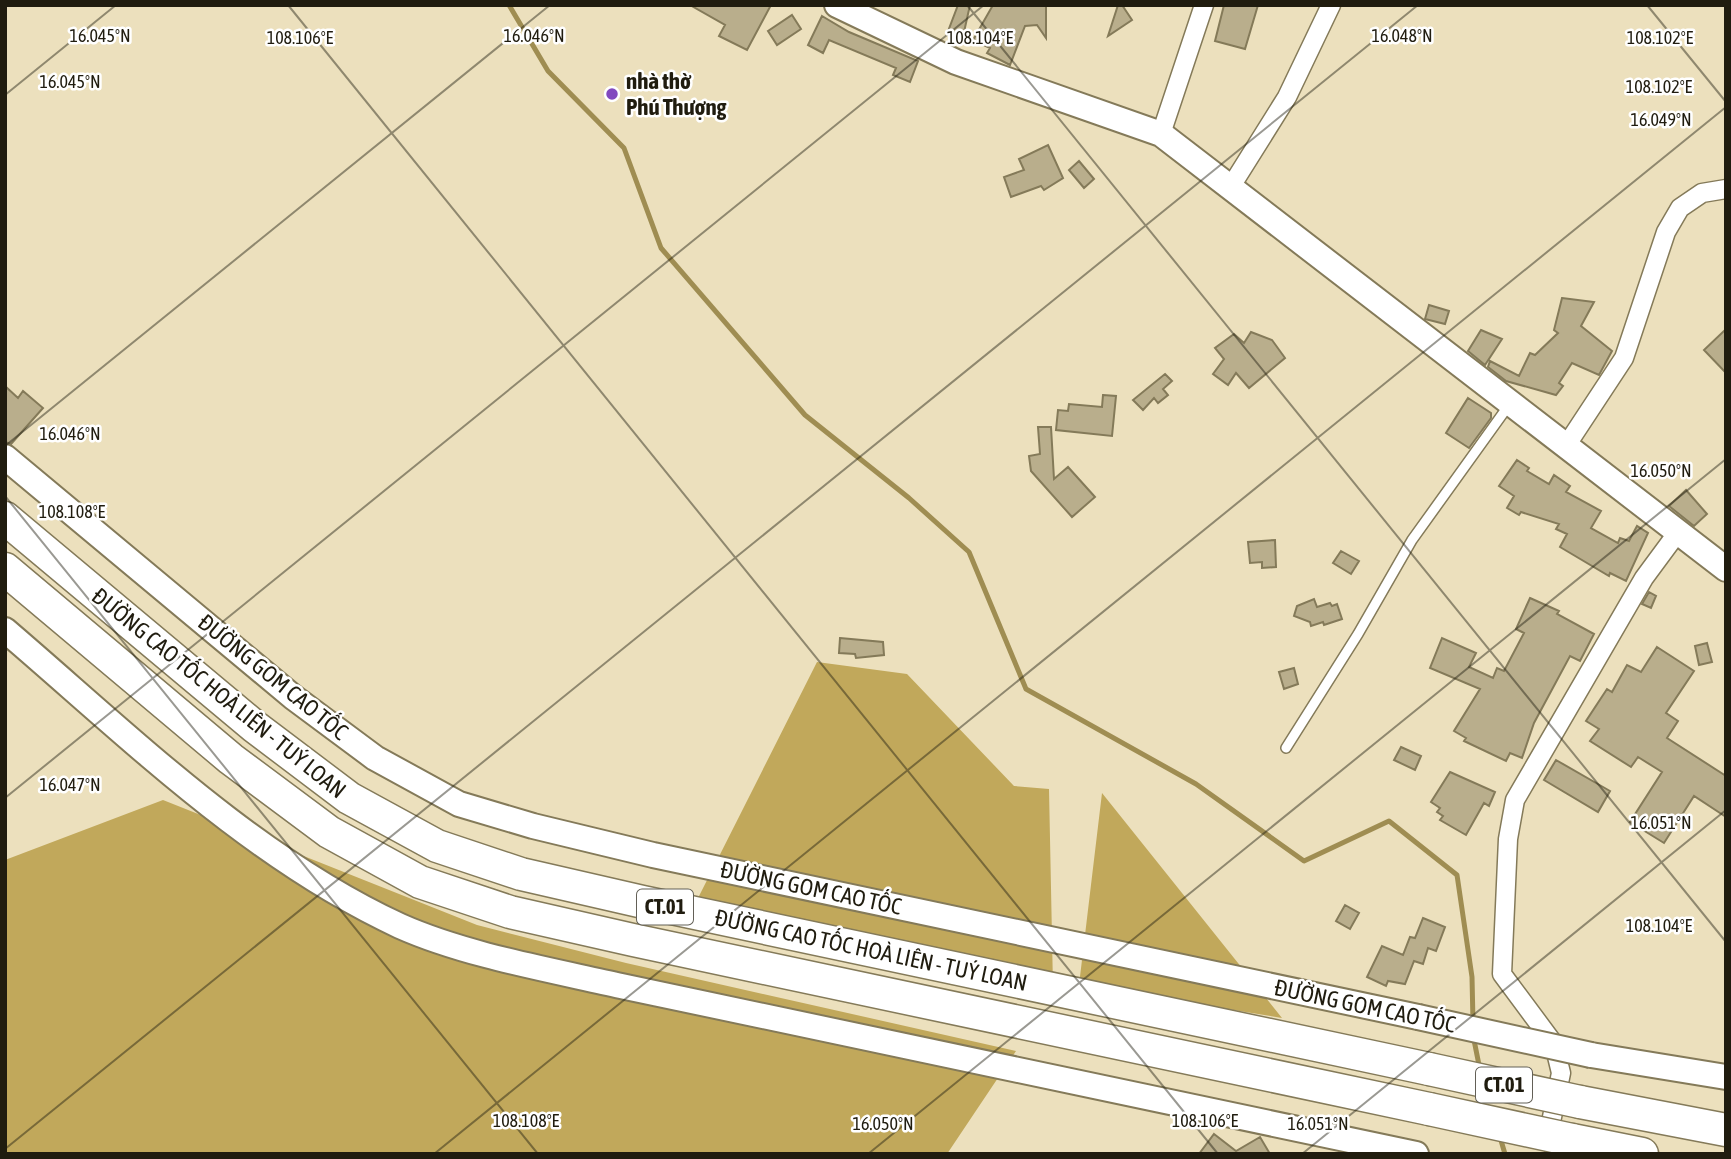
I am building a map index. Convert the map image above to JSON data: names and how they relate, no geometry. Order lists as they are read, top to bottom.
{
  "streets": {
    "highway": ["ĐƯỜNG CAO TỐC HOÀ LIÊN - TUÝ LOAN", "CT.01"],
    "main road": ["ĐƯỜNG GOM CAO TỐC"]
  },
  "crossings": [
    ["ĐƯỜNG CAO TỐC HOÀ LIÊN - TUÝ LOAN", "CT.01"]
  ],
  "places": ["nhà thờ Phú Thượng"],
  "coordinates": [
    "16.045°N",
    "16.046°N",
    "16.048°N",
    "108.104°E",
    "108.102°E",
    "108.106°E",
    "16.049°N",
    "16.050°N",
    "108.108°E",
    "16.047°N",
    "16.051°N"
  ]
}
